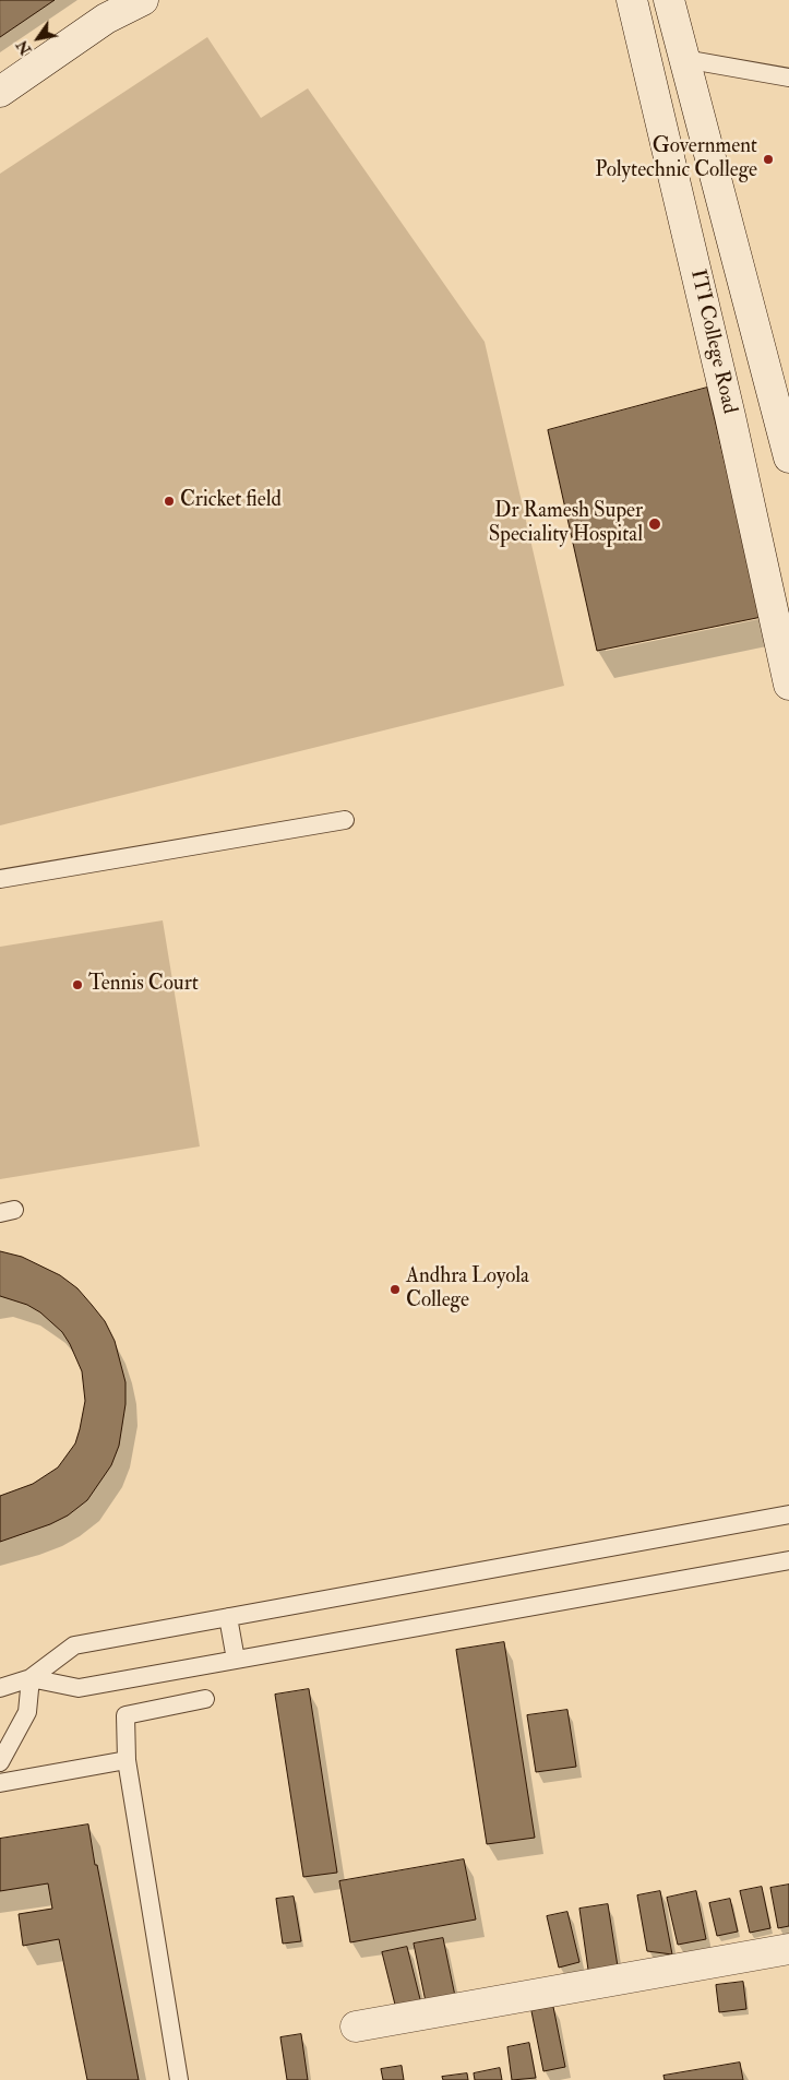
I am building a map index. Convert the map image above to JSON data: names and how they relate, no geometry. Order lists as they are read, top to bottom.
{
  "streets": {
    "street": ["ITI College Road"]
  },
  "places": [
    "Government Polytechnic College",
    "Cricket field",
    "Dr Ramesh Super Speciality Hospital",
    "Tennis Court",
    "Andhra Loyola College"
  ],
  "north": "bottom left"
}
